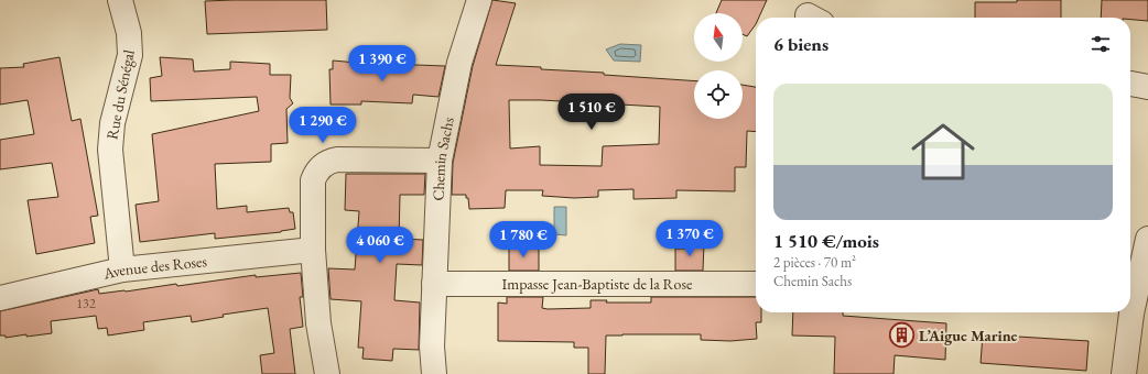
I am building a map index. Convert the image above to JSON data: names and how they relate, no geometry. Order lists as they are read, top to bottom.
{
  "streets": {
    "street": [
      "Rue du Sénégal",
      "Chemin Sachs",
      "Avenue des Roses",
      "Impasse Jean-Baptiste de la Rose"
    ]
  },
  "crossings": [
    ["Rue du Sénégal", "Avenue des Roses"],
    ["Chemin Sachs", "Impasse Jean-Baptiste de la Rose"]
  ],
  "places": {
    "building": ["L’Aigue Marine"]
  },
  "house_numbers": ["132"],
  "north": "top",
  "page": {
    "heading": "6 biens",
    "price": [
      "1 390 €",
      "1 510 €",
      "1 290 €",
      "1 370 €",
      "1 780 €",
      "4 060 €"
    ],
    "list": [
      {
        "name": "1 510 €/mois",
        "note": "2 pièces · 70 m² · Chemin Sachs"
      }
    ]
  }
}
